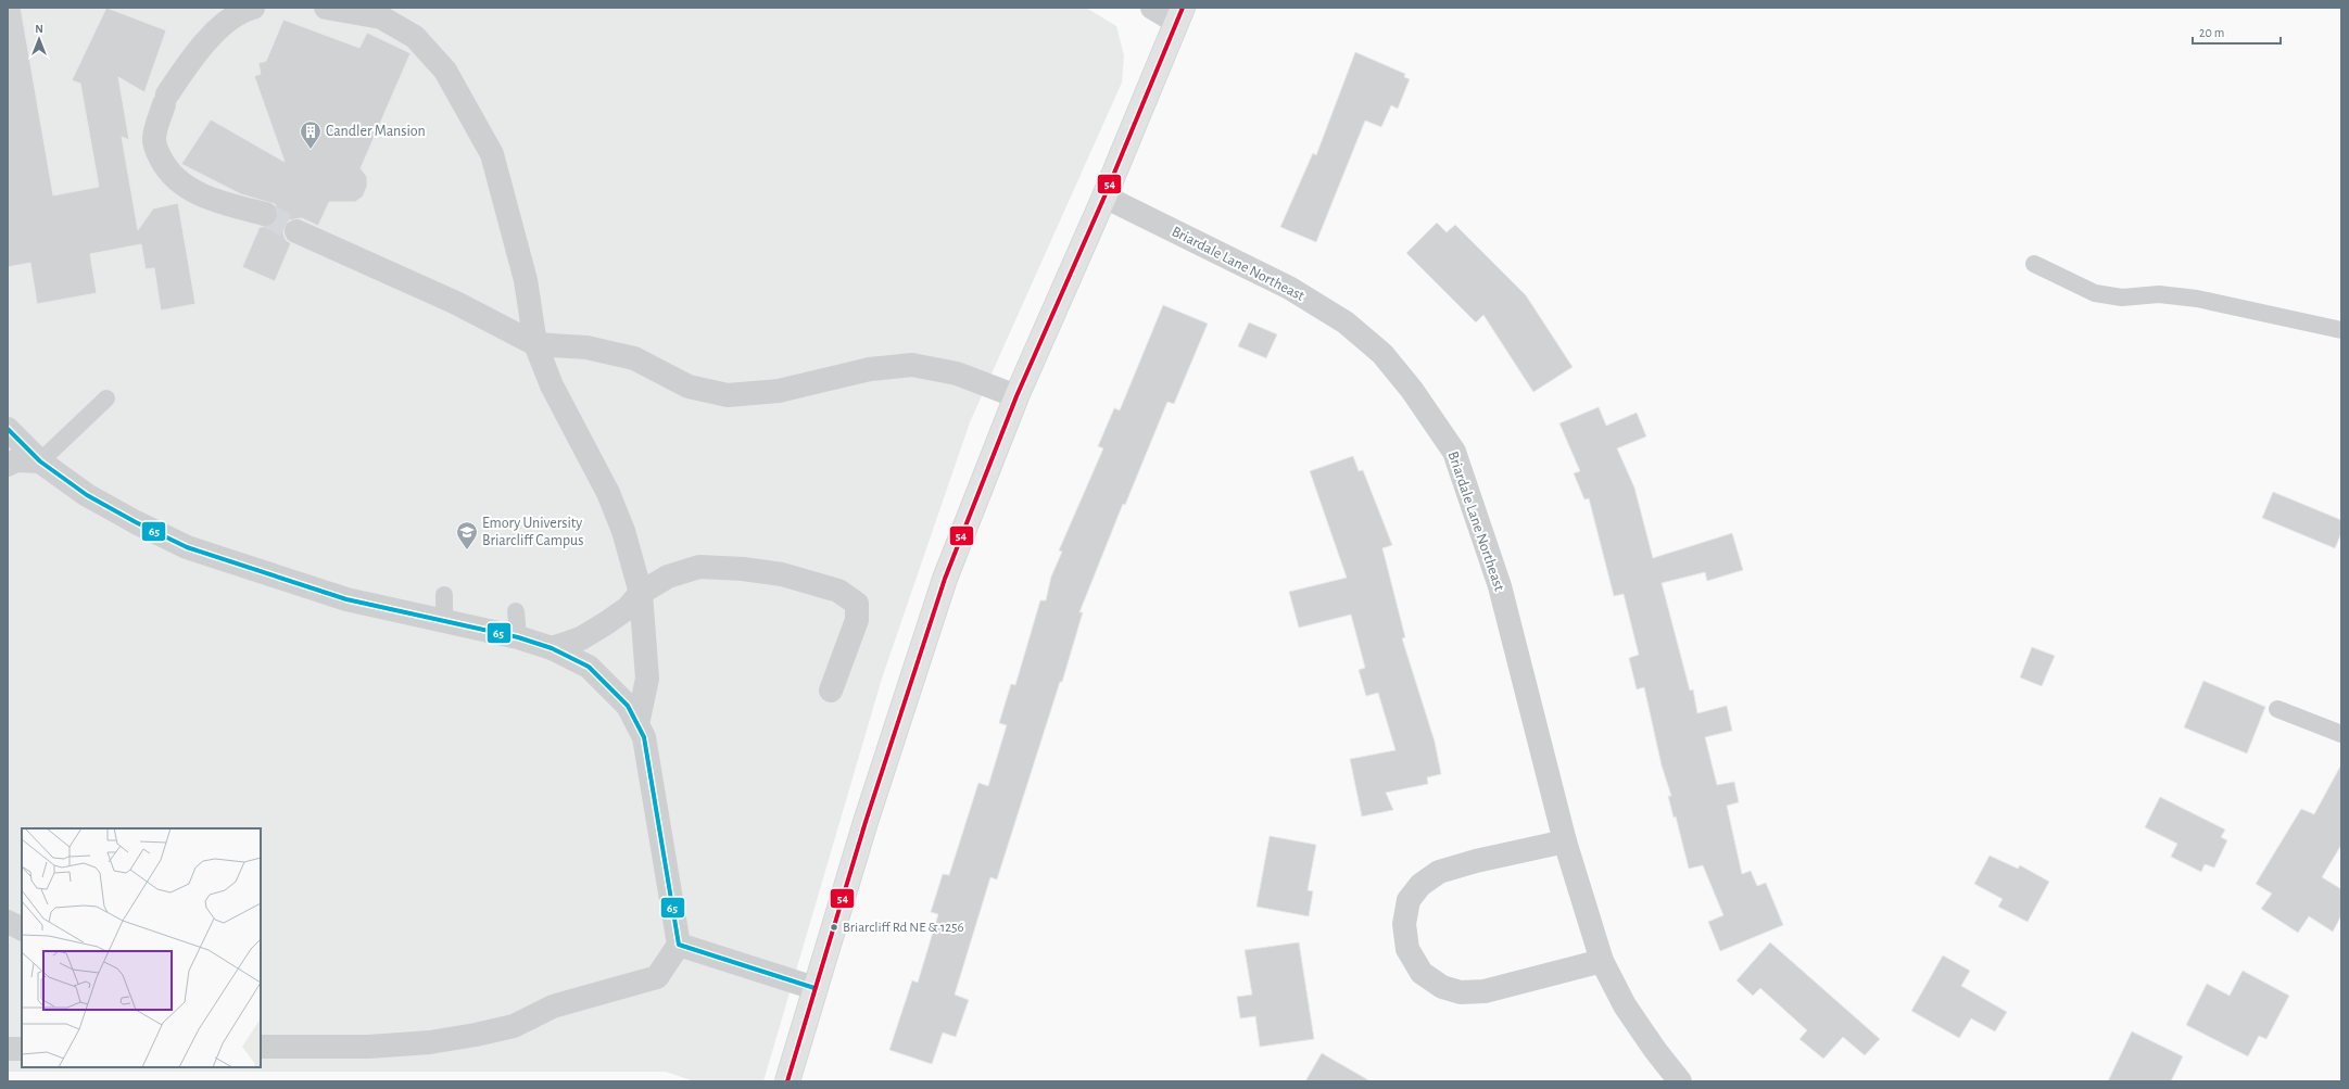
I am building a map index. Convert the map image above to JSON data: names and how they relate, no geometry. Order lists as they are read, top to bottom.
{
  "streets": {
    "street": ["Briardale Lane Northeast"]
  },
  "places": {
    "building": ["Candler Mansion"],
    "school or university": ["Emory University Briarcliff Campus"],
    "other": ["Briarcliff Rd NE & 1256"]
  },
  "lines": ["transit line 54", "transit line 65"],
  "scale_bar": "20 m",
  "north": "top"
}
